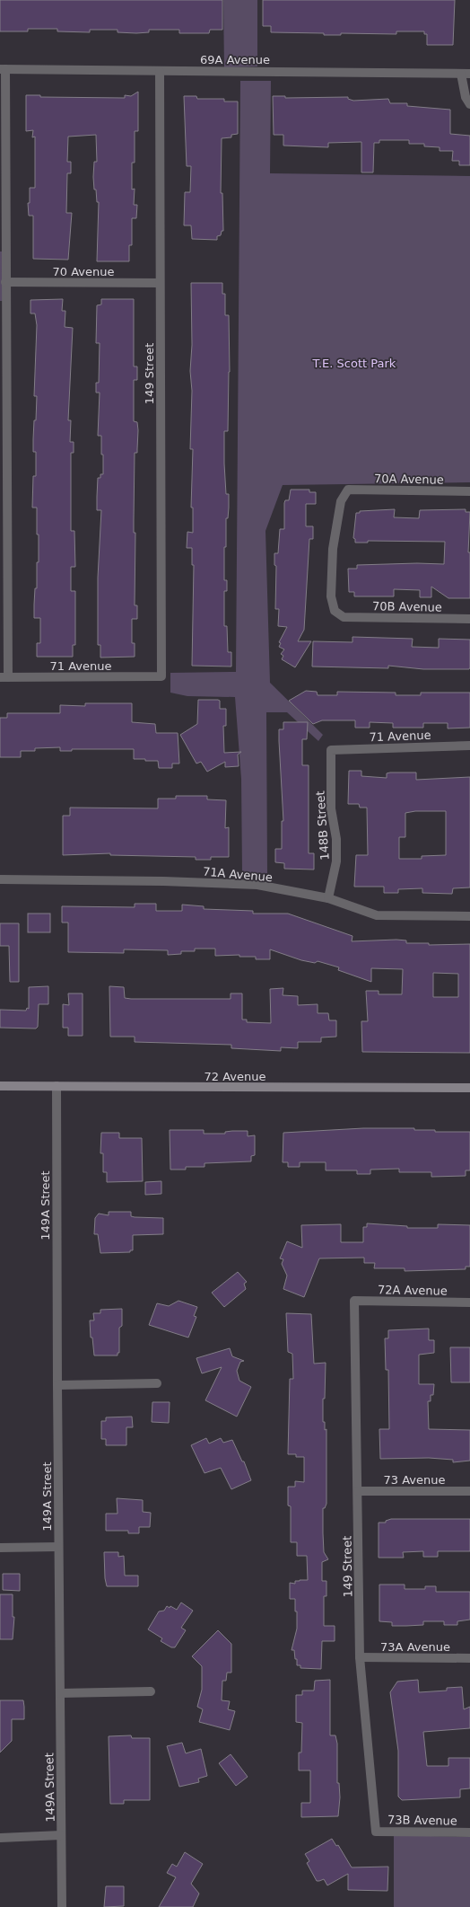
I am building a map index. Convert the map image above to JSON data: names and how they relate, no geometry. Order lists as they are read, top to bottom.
{
  "streets": {
    "main road": ["72 Avenue"],
    "street": [
      "69A Avenue",
      "70 Avenue",
      "149 Street",
      "70A Avenue",
      "70B Avenue",
      "71 Avenue",
      "148B Street",
      "71A Avenue",
      "149A Street",
      "72A Avenue",
      "73 Avenue",
      "73A Avenue",
      "73B Avenue"
    ]
  },
  "crossings": [
    ["69A Avenue", "149 Street"],
    ["70 Avenue", "149 Street"],
    ["149 Street", "71 Avenue"],
    ["149 Street", "72A Avenue"],
    ["149 Street", "73 Avenue"],
    ["149 Street", "73A Avenue"],
    ["149 Street", "73B Avenue"],
    ["70A Avenue", "70B Avenue"],
    ["71 Avenue", "148B Street"],
    ["148B Street", "71A Avenue"],
    ["72 Avenue", "149A Street"]
  ],
  "parks": ["T.E. Scott Park"]
}
